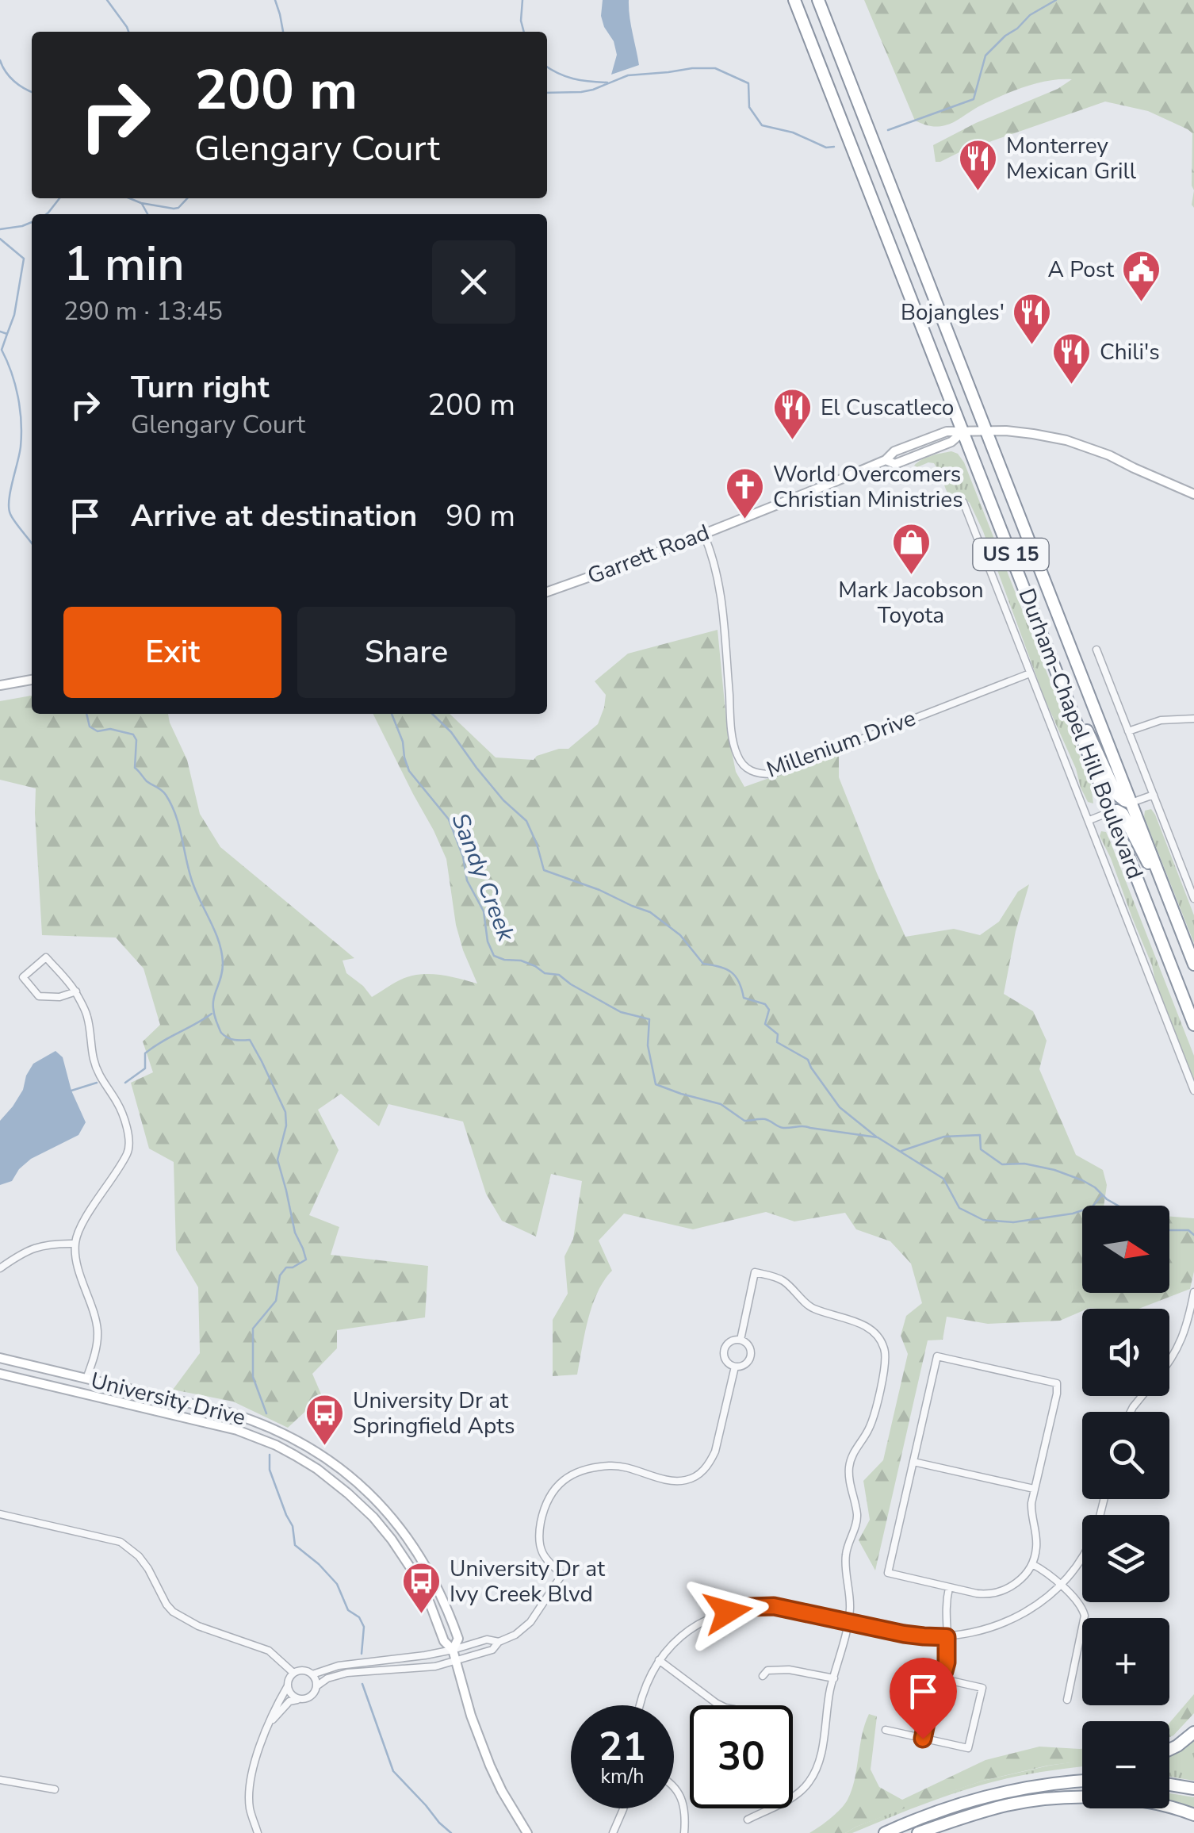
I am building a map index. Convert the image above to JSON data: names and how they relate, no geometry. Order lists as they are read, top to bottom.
{
  "streets": {
    "highway": ["US 15", "Durham-Chapel Hill Boulevard"],
    "main road": ["Garrett Road", "University Drive"],
    "street": ["Millenium Drive"]
  },
  "crossings": [
    ["Garrett Road", "Durham-Chapel Hill Boulevard"],
    ["Garrett Road", "Millenium Drive"]
  ],
  "water": ["Sandy Creek"],
  "places": {
    "restaurant": [
      "Monterrey Mexican Grill",
      "Bojangles'",
      "Chili's",
      "El Cuscatleco"
    ],
    "public building": ["A Post"],
    "church": ["World Overcomers Christian Ministries"],
    "shop": ["Mark Jacobson Toyota"],
    "bus stop": ["University Dr at Springfield Apts", "University Dr at Ivy Creek Blvd"]
  },
  "north": "right",
  "page": {
    "turn": ["200 m", "Glengary Court"],
    "heading": ["1 min", "290 m · 13:45"],
    "list": [
      {
        "name": "Turn right",
        "note": "Glengary Court",
        "value": "200 m"
      },
      {
        "name": "Arrive at destination",
        "value": "90 m"
      }
    ],
    "buttons": ["Exit", "Share"],
    "map_buttons": ["+", "−"],
    "speed": "21 km/h",
    "limit": "30"
  }
}
